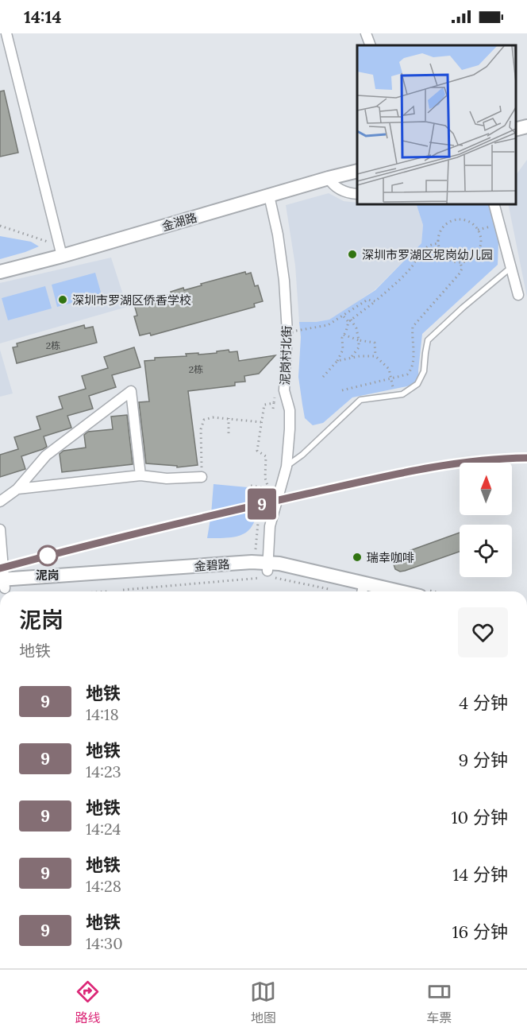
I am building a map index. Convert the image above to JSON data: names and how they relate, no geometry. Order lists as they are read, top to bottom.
{
  "streets": {
    "street": ["金湖路", "泥岗村北街", "金碧路"]
  },
  "crossings": [
    ["金湖路", "泥岗村北街"],
    ["泥岗村北街", "金碧路"]
  ],
  "places": [
    "深圳市罗湖区坭岗幼儿园",
    "深圳市罗湖区侨香学校",
    "泥岗",
    "瑞幸咖啡"
  ],
  "lines": ["metro line 9"],
  "house_numbers": ["2栋", "2栋"],
  "north": "top",
  "page": {
    "status": "14:14",
    "on_map": "9",
    "heading": ["泥岗", "地铁"],
    "list": [
      {
        "mark": "9",
        "name": "地铁",
        "note": "14:18",
        "value": "4 分钟"
      },
      {
        "mark": "9",
        "name": "地铁",
        "note": "14:23",
        "value": "9 分钟"
      },
      {
        "mark": "9",
        "name": "地铁",
        "note": "14:24",
        "value": "10 分钟"
      },
      {
        "mark": "9",
        "name": "地铁",
        "note": "14:28",
        "value": "14 分钟"
      },
      {
        "mark": "9",
        "name": "地铁",
        "note": "14:30",
        "value": "16 分钟"
      }
    ],
    "tabs": ["路线", "地图", "车票"]
  }
}
